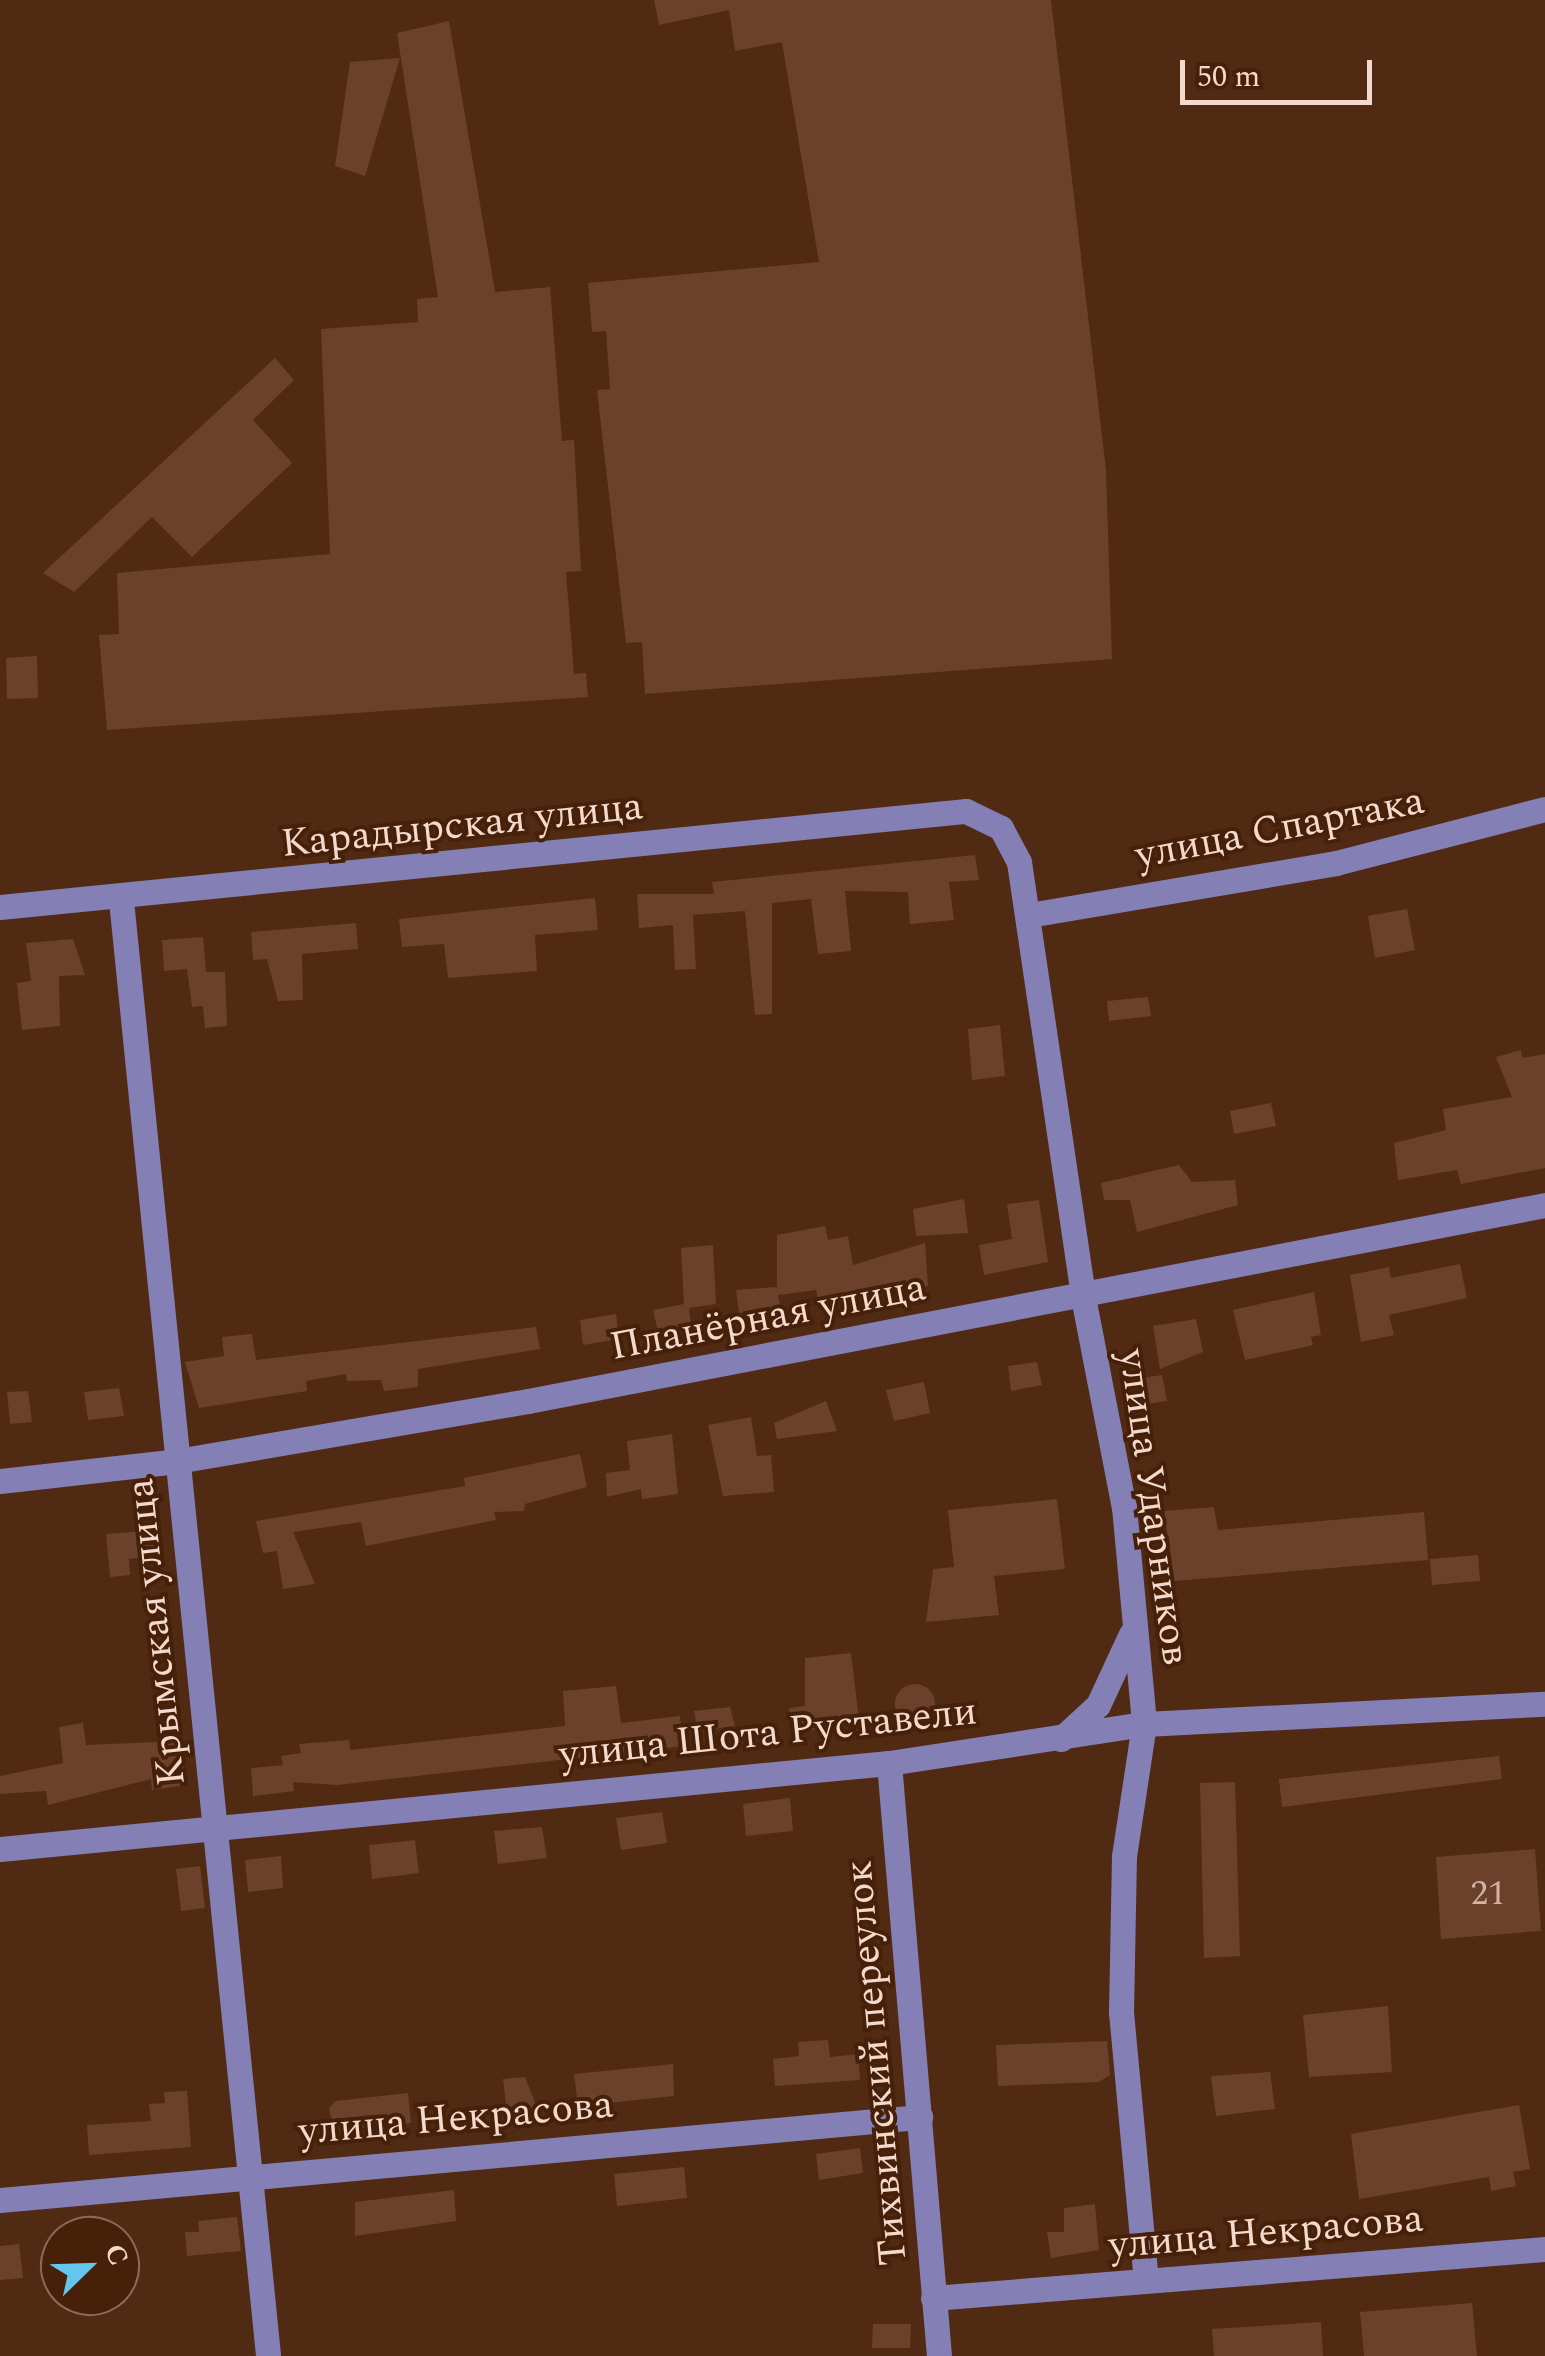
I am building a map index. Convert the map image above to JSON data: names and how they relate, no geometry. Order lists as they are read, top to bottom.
{
  "streets": {
    "street": [
      "Карадырская улица",
      "улица Спартака",
      "Планёрная улица",
      "улица Ударников",
      "Крымская улица",
      "улица Шота Руставели",
      "Тихвинский переулок",
      "улица Некрасова"
    ]
  },
  "crossings": [
    ["Карадырская улица", "улица Ударников"],
    ["Карадырская улица", "Крымская улица"],
    ["улица Спартака", "улица Ударников"],
    ["Планёрная улица", "улица Ударников"],
    ["Планёрная улица", "Крымская улица"],
    ["улица Ударников", "улица Шота Руставели"],
    ["улица Ударников", "улица Некрасова"],
    ["Крымская улица", "улица Шота Руставели"],
    ["Крымская улица", "улица Некрасова"],
    ["улица Шота Руставели", "Тихвинский переулок"],
    ["Тихвинский переулок", "улица Некрасова"]
  ],
  "house_numbers": ["21"],
  "scale_bar": "50 m",
  "north": "top right"
}
